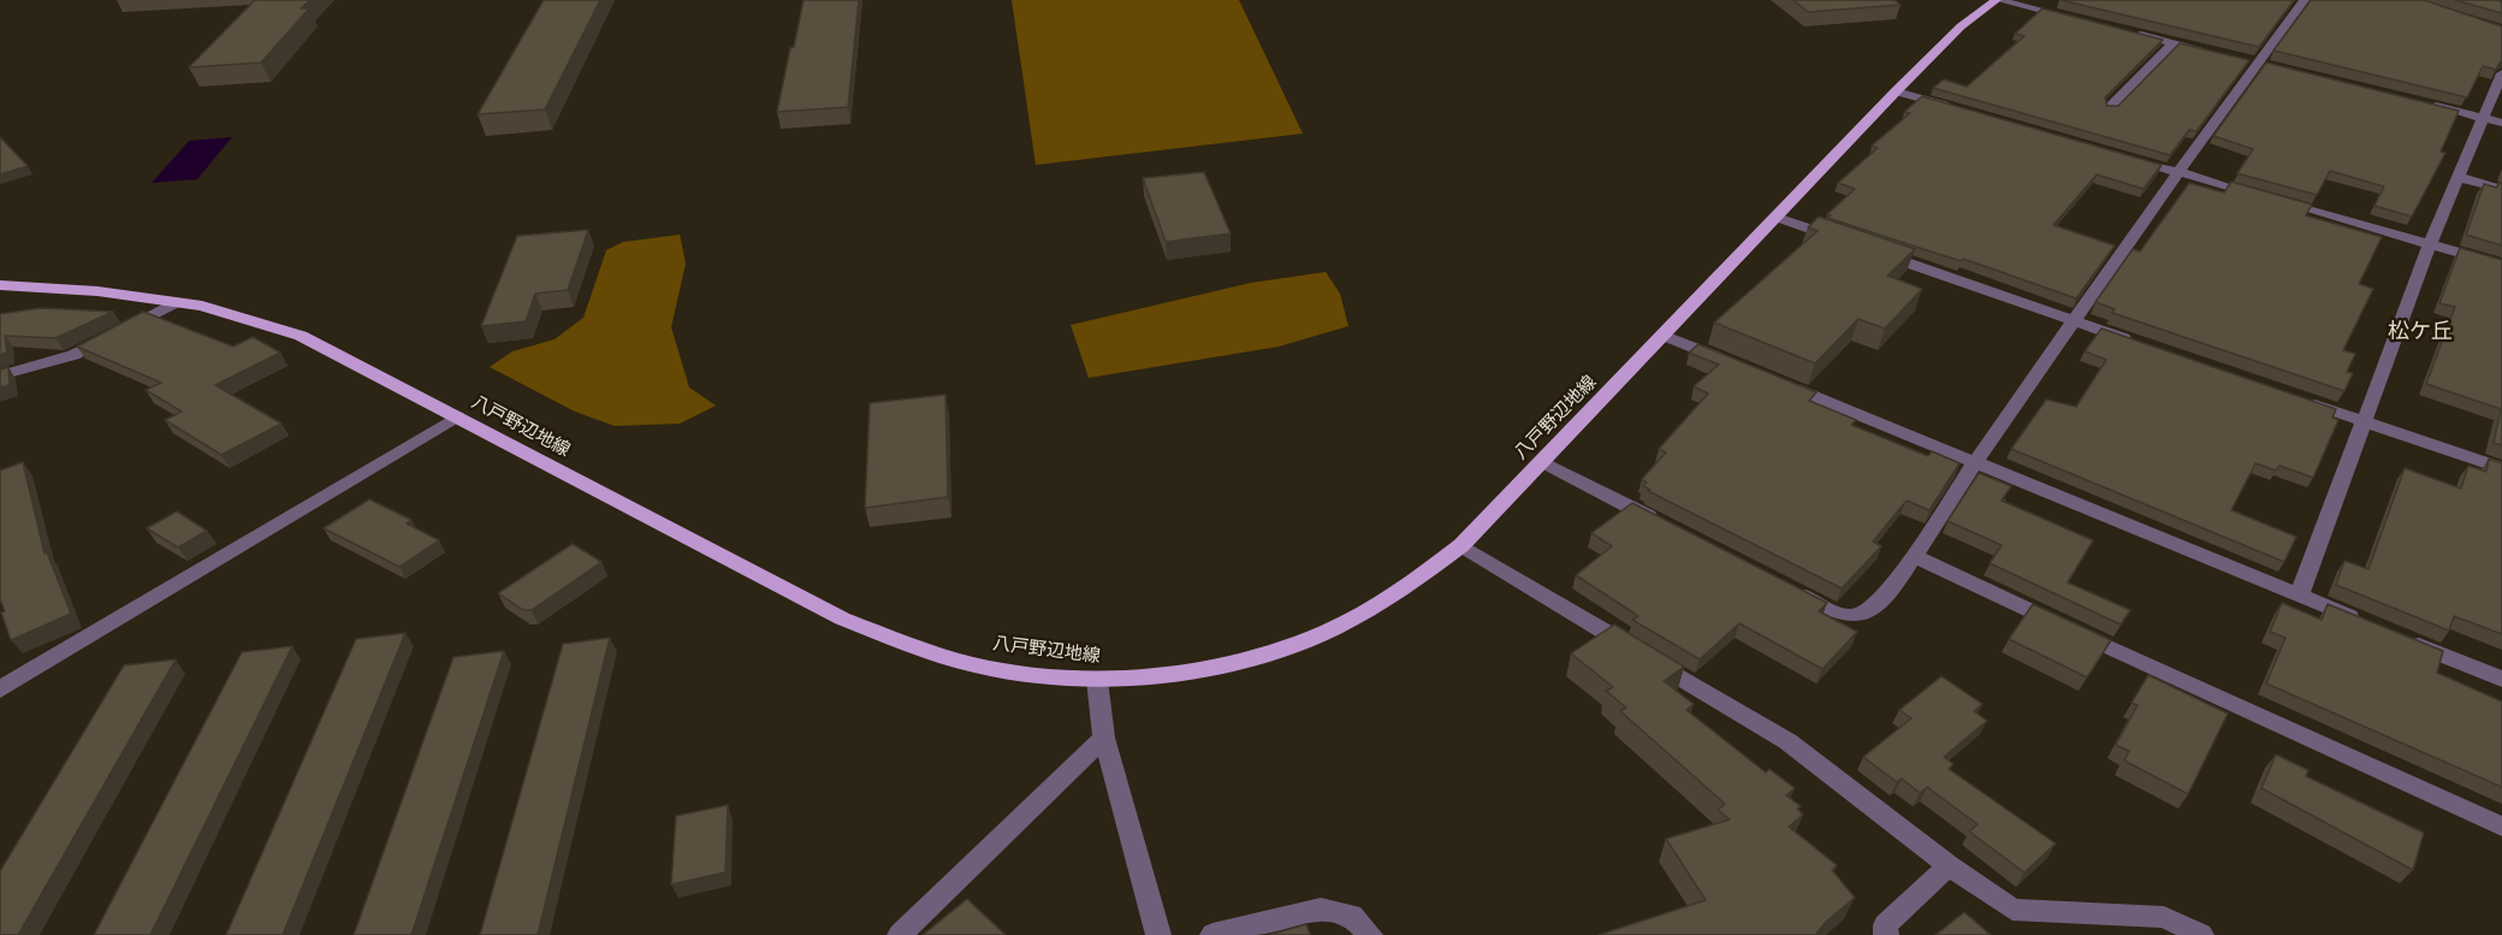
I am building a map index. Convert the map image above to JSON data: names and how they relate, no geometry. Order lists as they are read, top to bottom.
{
  "streets": {
    "main road": ["八戸野辺地線"]
  },
  "districts": ["松ケ丘"]
}
